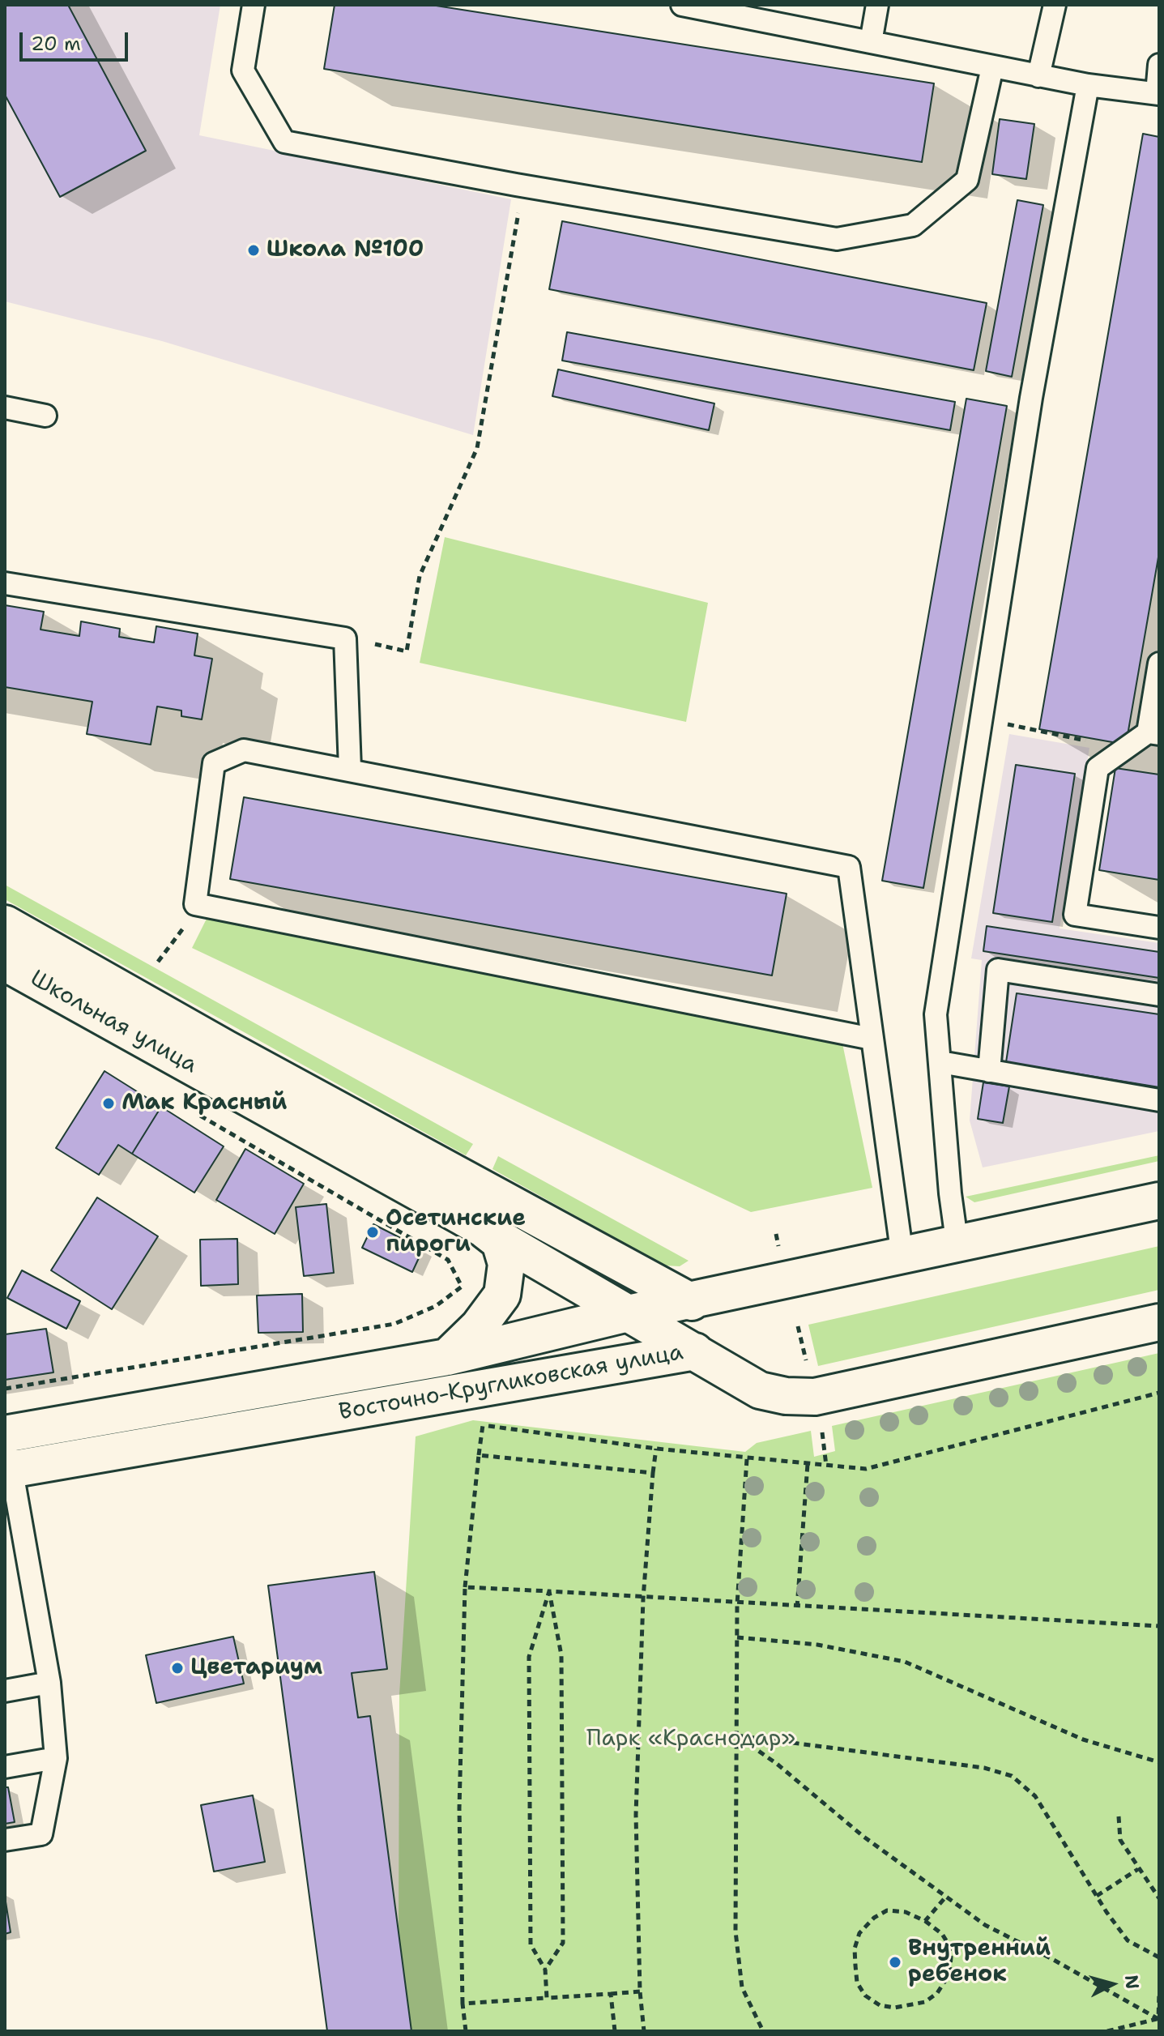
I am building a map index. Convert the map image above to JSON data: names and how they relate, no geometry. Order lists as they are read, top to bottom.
{
  "streets": {
    "main road": ["Школьная улица", "Восточно-Кругликовская улица"]
  },
  "crossings": [
    ["Школьная улица", "Восточно-Кругликовская улица"]
  ],
  "parks": ["Парк «Краснодар»"],
  "places": [
    "Школа №100",
    "Мак Красный",
    "Осетинские пироги",
    "Цветариум",
    "Внутренний ребенок"
  ],
  "scale_bar": "20 m",
  "north": "right"
}
